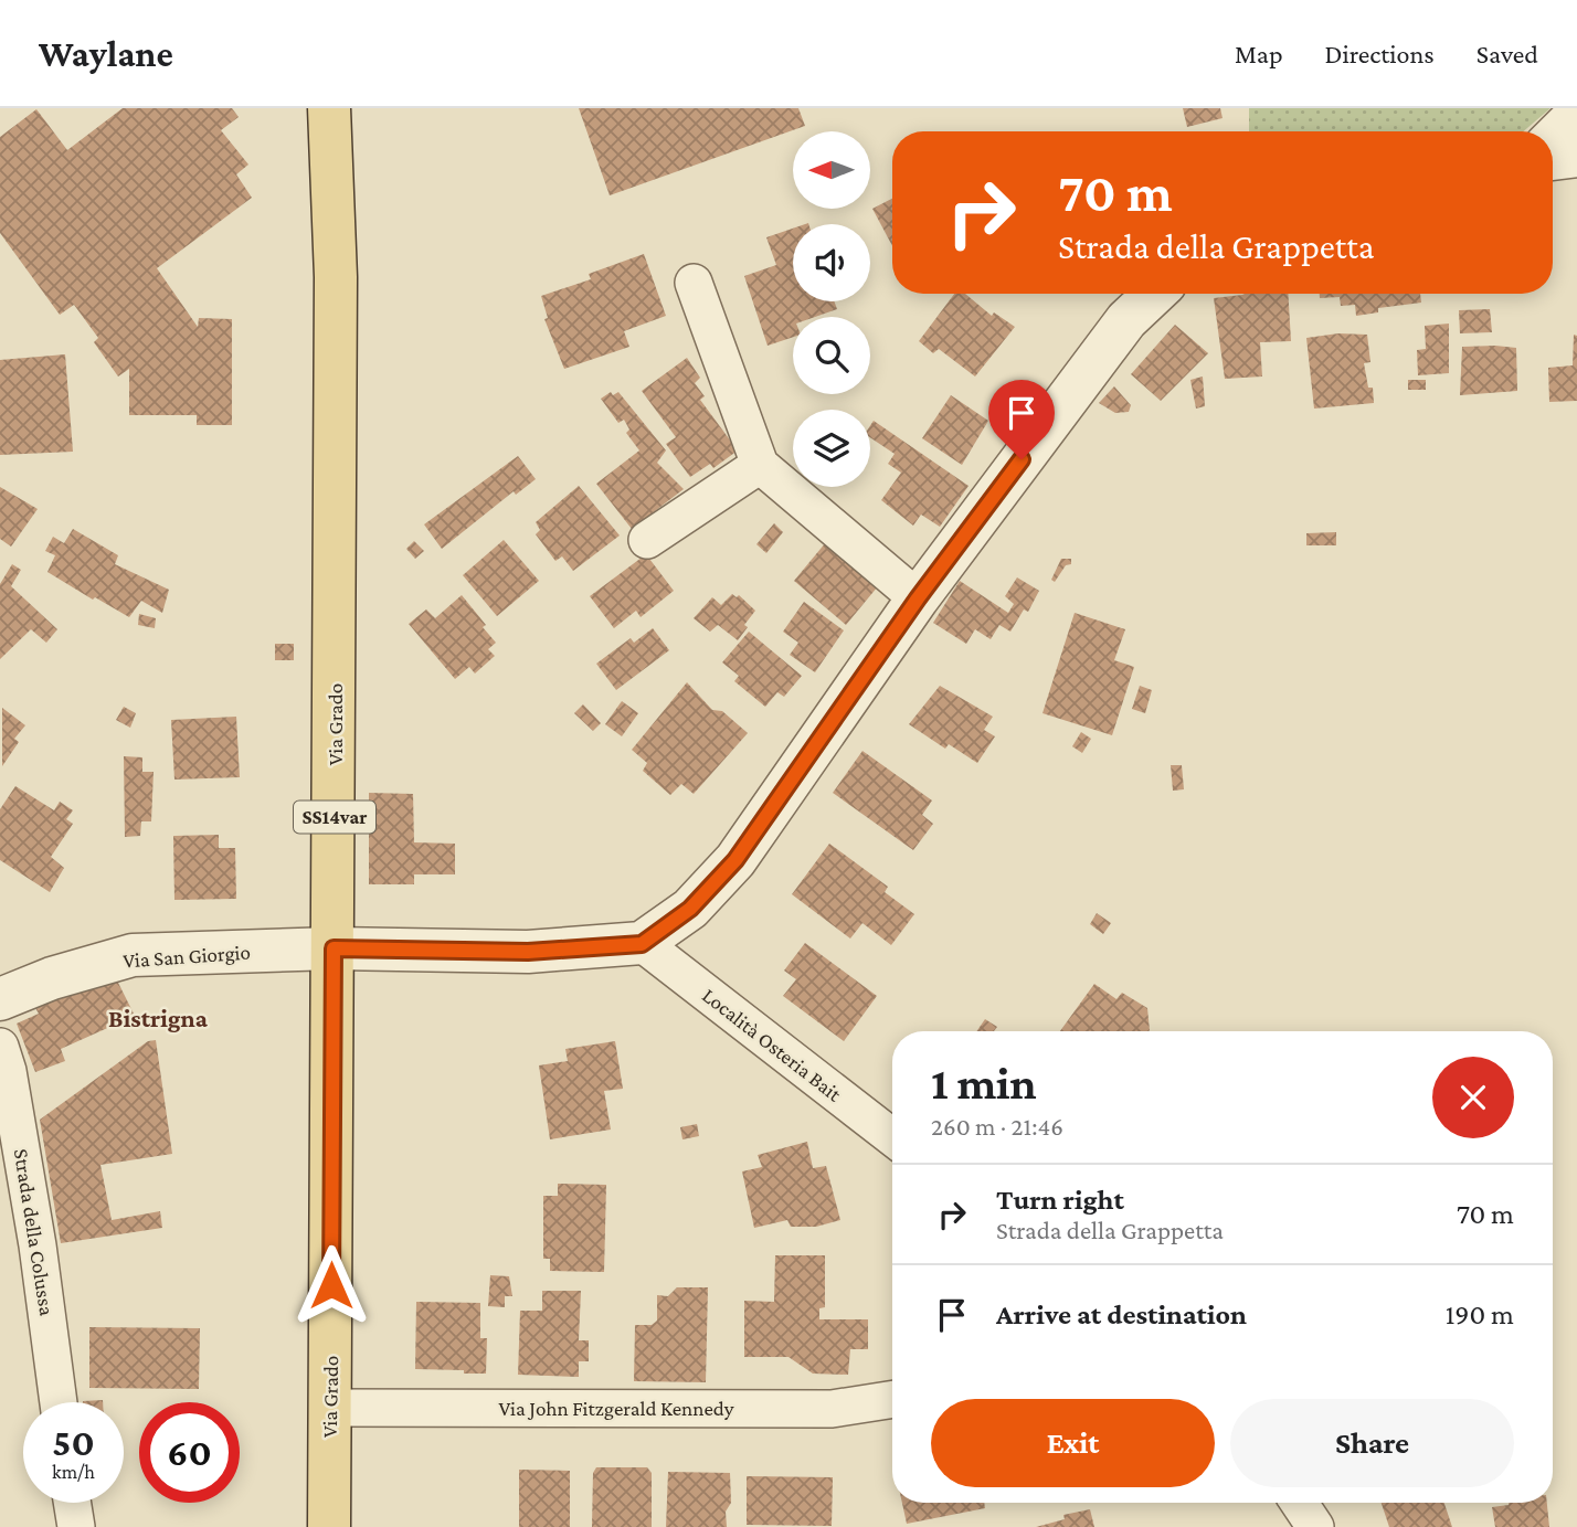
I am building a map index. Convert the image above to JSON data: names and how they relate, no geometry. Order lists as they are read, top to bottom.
{
  "streets": {
    "main road": ["Via Grado", "SS14var"],
    "street": [
      "Via San Giorgio",
      "Località Osteria Bait",
      "Strada della Colussa",
      "Via John Fitzgerald Kennedy"
    ]
  },
  "crossings": [
    ["Via Grado", "Via San Giorgio"],
    ["Via Grado", "Via John Fitzgerald Kennedy"],
    ["Via San Giorgio", "Località Osteria Bait"]
  ],
  "districts": ["Bistrigna"],
  "north": "left",
  "page": {
    "header": "Waylane",
    "nav": ["Map", "Directions", "Saved"],
    "turn": ["70 m", "Strada della Grappetta"],
    "heading": ["1 min", "260 m · 21:46"],
    "list": [
      {
        "name": "Turn right",
        "note": "Strada della Grappetta",
        "value": "70 m"
      },
      {
        "name": "Arrive at destination",
        "value": "190 m"
      }
    ],
    "buttons": ["Exit", "Share"],
    "speed": "50 km/h",
    "limit": "60"
  }
}
